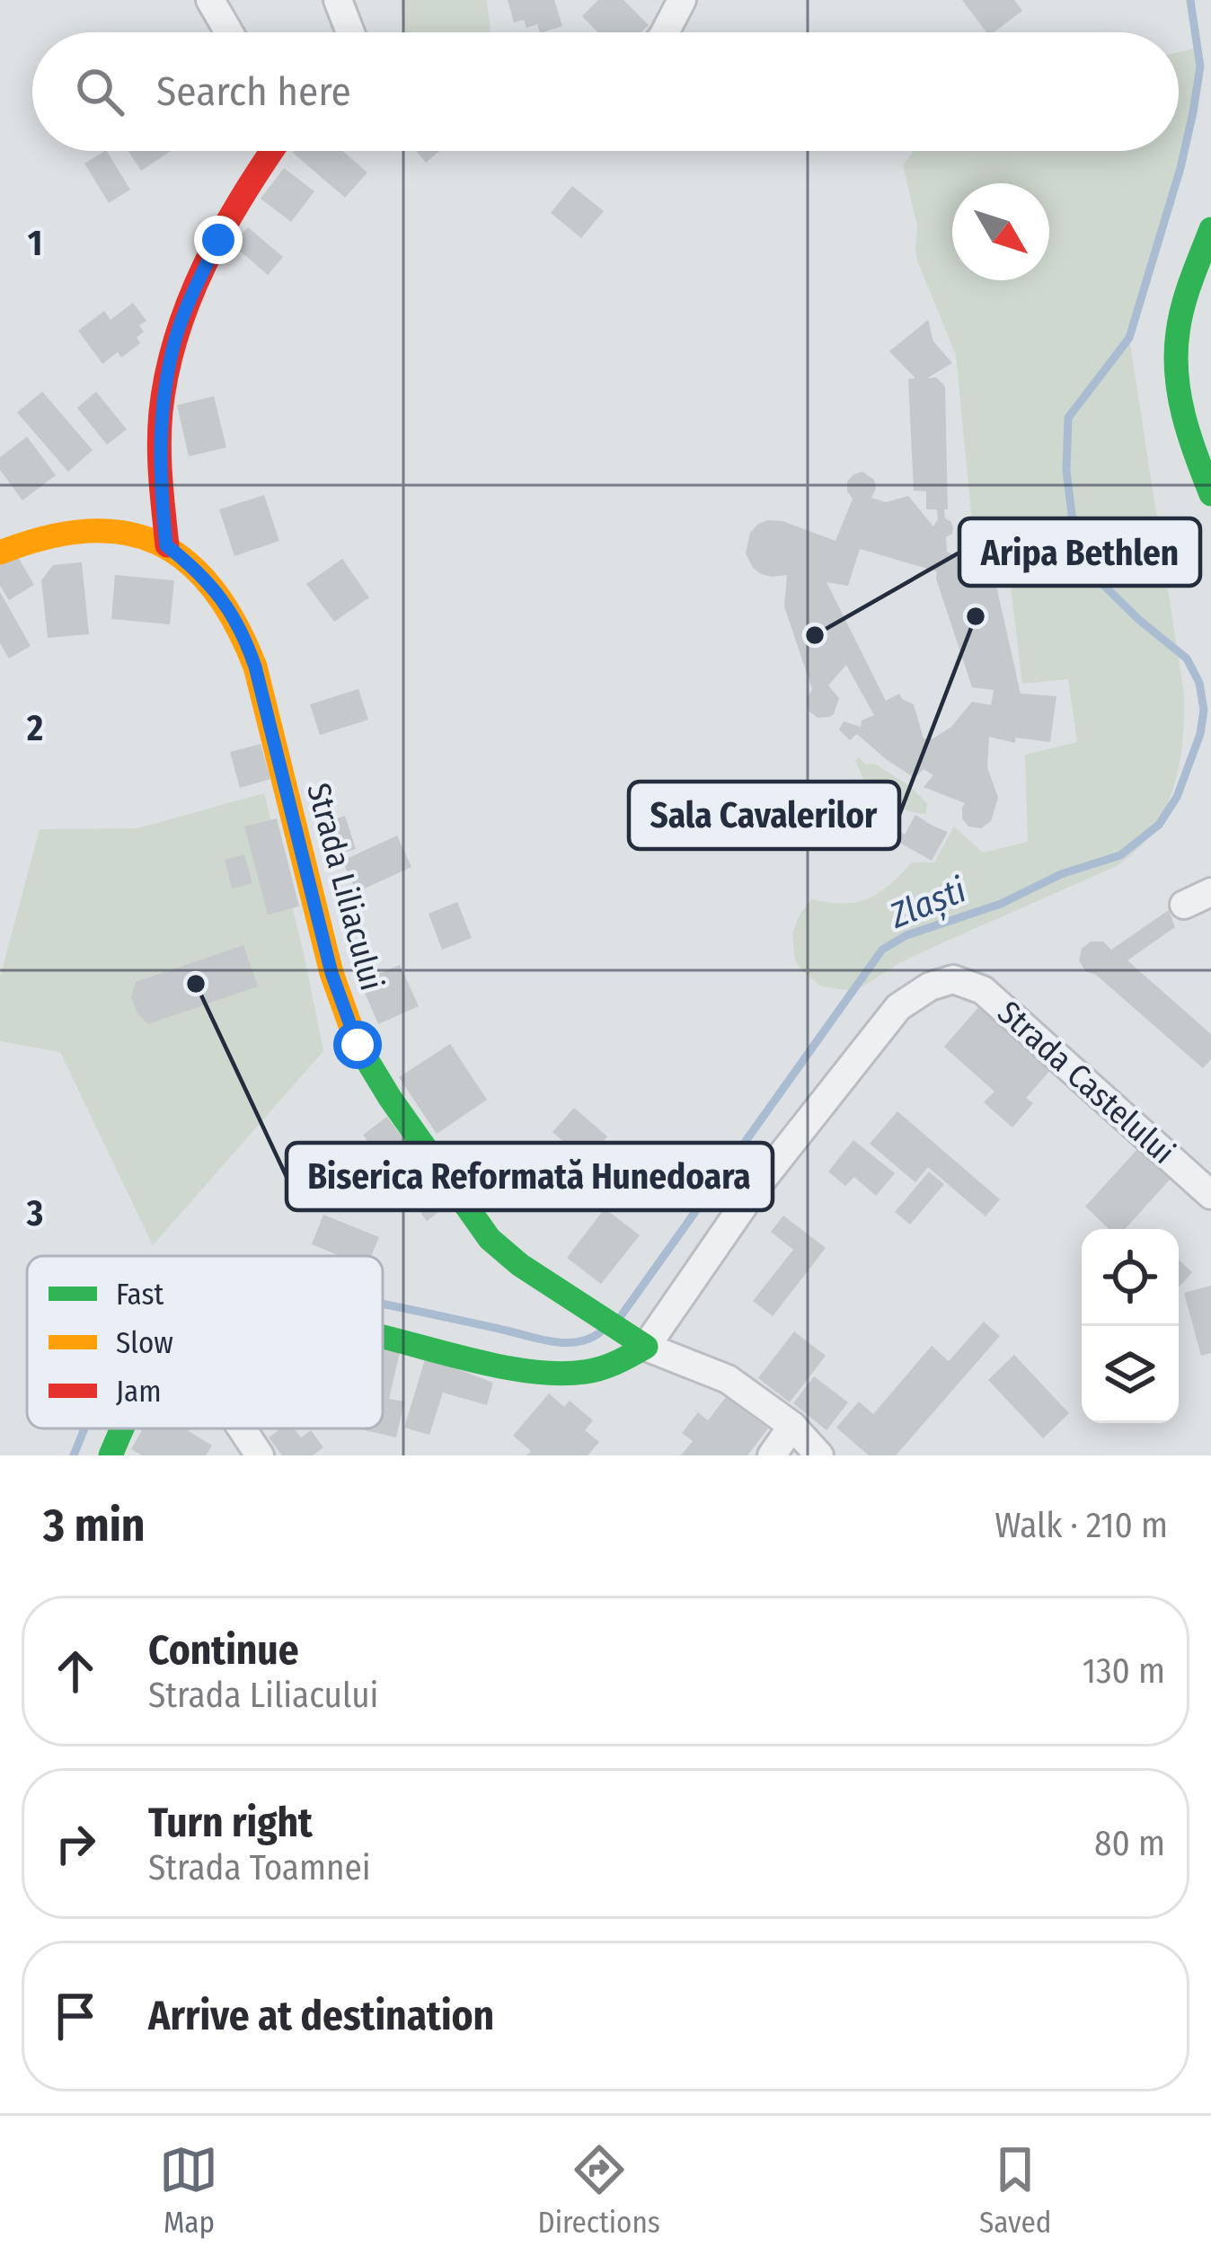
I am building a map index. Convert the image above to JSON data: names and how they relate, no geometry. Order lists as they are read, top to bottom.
{
  "streets": {
    "street": ["Strada Liliacului", "Strada Castelului"]
  },
  "crossings": [
    ["Strada Liliacului", "Strada Castelului"]
  ],
  "water": ["Zlaști"],
  "places": ["Sala Cavalerilor", "Aripa Bethlen", "Biserica Reformată Hunedoara"],
  "legend": ["Fast", "Slow", "Jam"],
  "north": "bottom right",
  "page": {
    "search": "Search here",
    "heading": ["3 min", "Walk · 210 m"],
    "list": [
      ["Continue", "Strada Liliacului", "130 m"],
      ["Turn right", "Strada Toamnei", "80 m"],
      "Arrive at destination"
    ],
    "nav": ["Map", "Directions", "Saved"]
  },
  "grid": {
    "rows": ["1", "2", "3"]
  }
}
